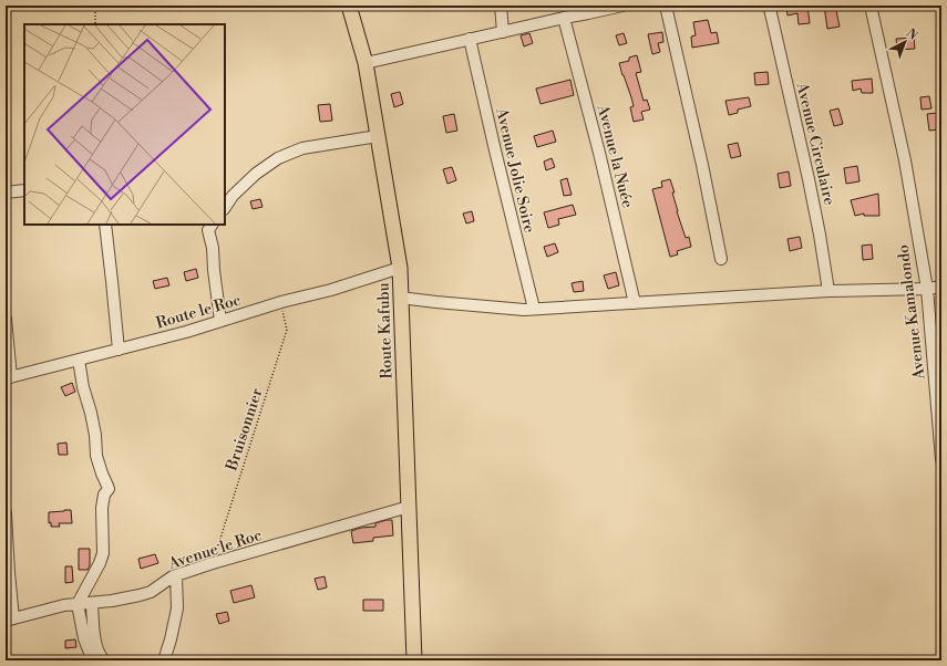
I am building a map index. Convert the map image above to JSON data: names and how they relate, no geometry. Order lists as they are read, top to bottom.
{
  "streets": {
    "main road": ["Route Kafubu"],
    "street": [
      "Avenue Circulaire",
      "Avenue la Nuée",
      "Avenue Jolie Soire",
      "Route le Roc",
      "Avenue Kamalondo",
      "Avenue le Roc"
    ],
    "path": ["Bruisonnier"]
  },
  "crossings": [
    ["Route le Roc", "Route Kafubu"],
    ["Route le Roc", "Bruisonnier"],
    ["Route Kafubu", "Avenue le Roc"],
    ["Bruisonnier", "Avenue le Roc"]
  ],
  "north": "top right"
}
